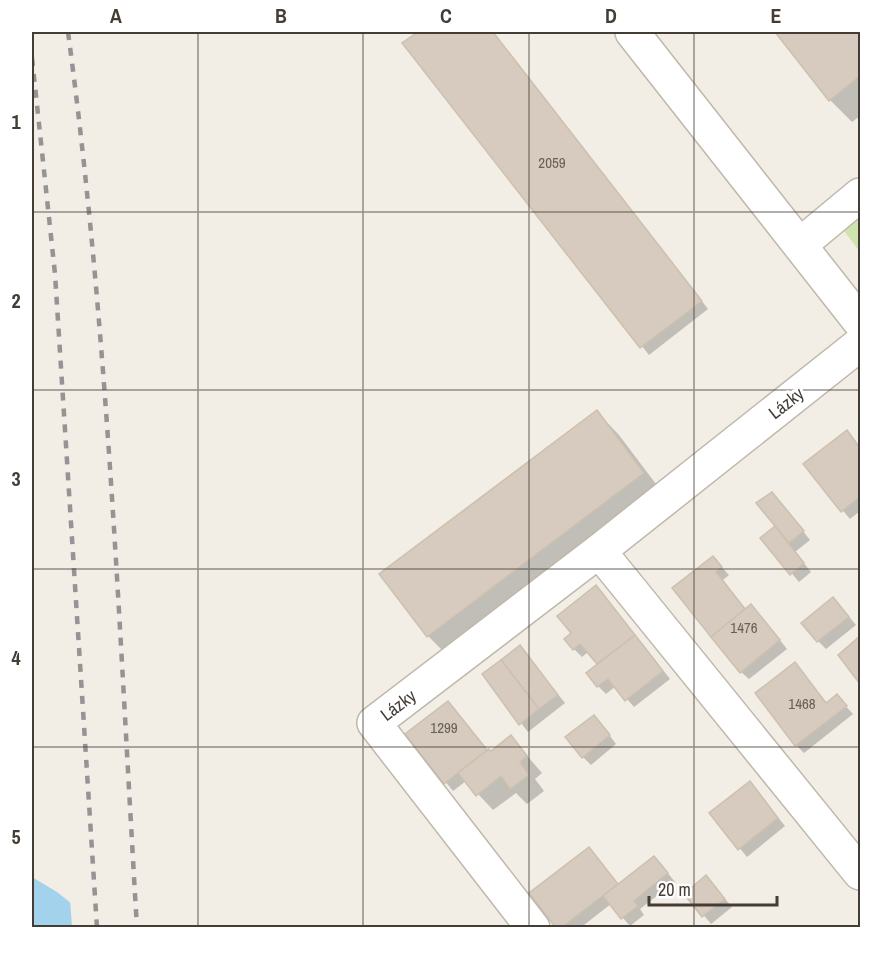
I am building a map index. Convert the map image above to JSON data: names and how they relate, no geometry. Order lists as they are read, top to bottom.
{
  "streets": {
    "street": ["Lázky"]
  },
  "house_numbers": [
    "2059",
    "1476",
    "1468",
    "1299"
  ],
  "scale_bar": "20 m",
  "grid": {
    "columns": [
      "A",
      "B",
      "C",
      "D",
      "E"
    ],
    "rows": [
      "1",
      "2",
      "3",
      "4",
      "5"
    ]
  }
}
